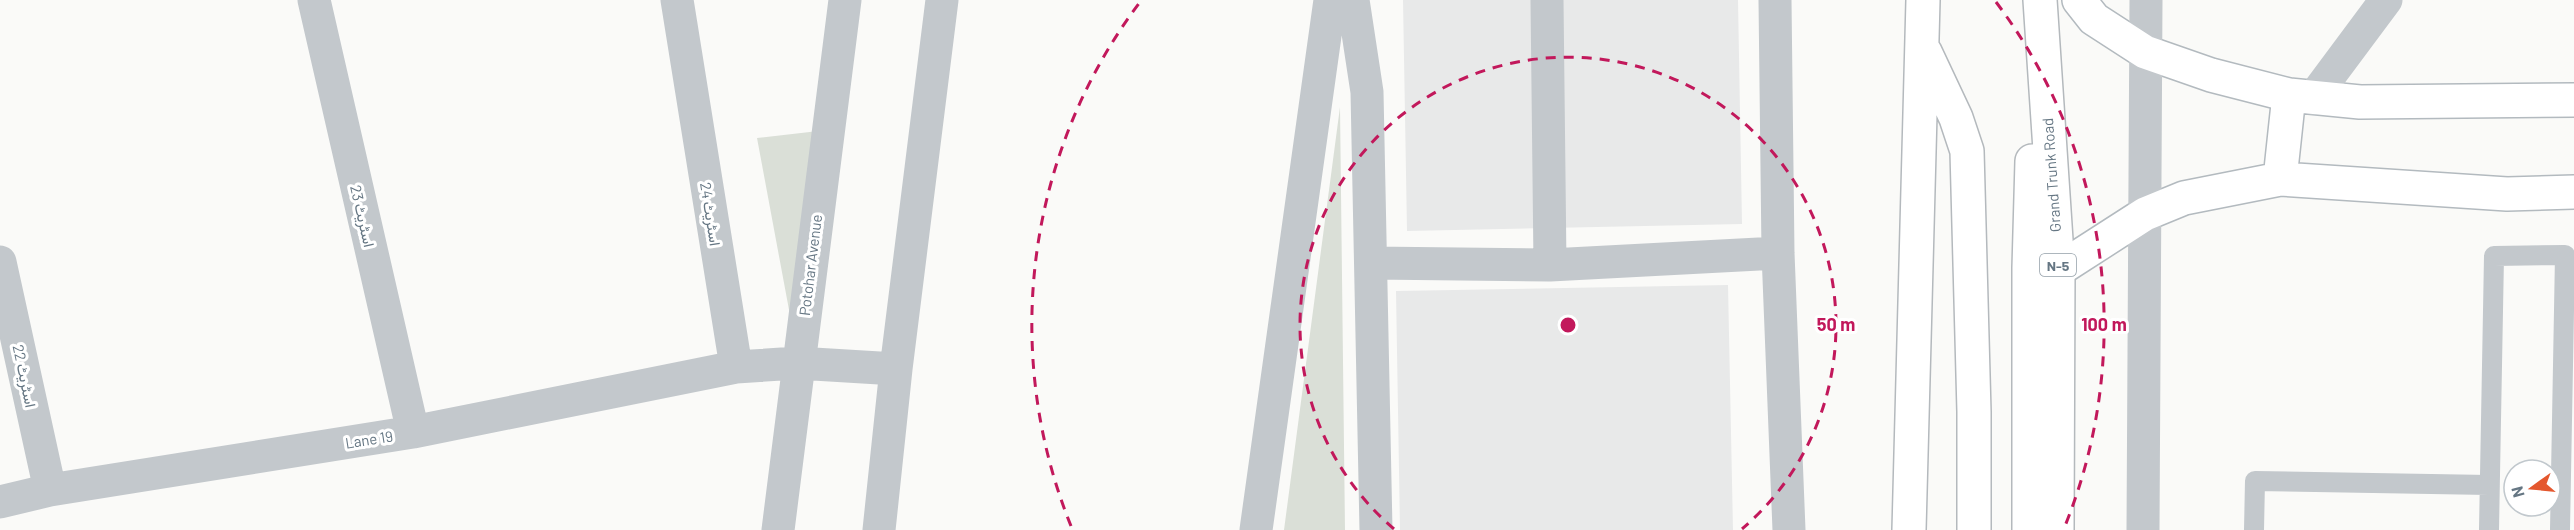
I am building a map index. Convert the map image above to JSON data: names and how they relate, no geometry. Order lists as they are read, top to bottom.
{
  "streets": {
    "main road": ["Grand Trunk Road", "N-5"],
    "street": [
      "اسٹریٹ 24",
      "اسٹریٹ 23",
      "Potohar Avenue",
      "اسٹریٹ 22",
      "Lane 19"
    ]
  },
  "crossings": [
    ["اسٹریٹ 24", "Lane 19"],
    ["اسٹریٹ 23", "Lane 19"],
    ["اسٹریٹ 22", "Lane 19"]
  ],
  "north": "left",
  "rings": ["50 m", "100 m"]
}
